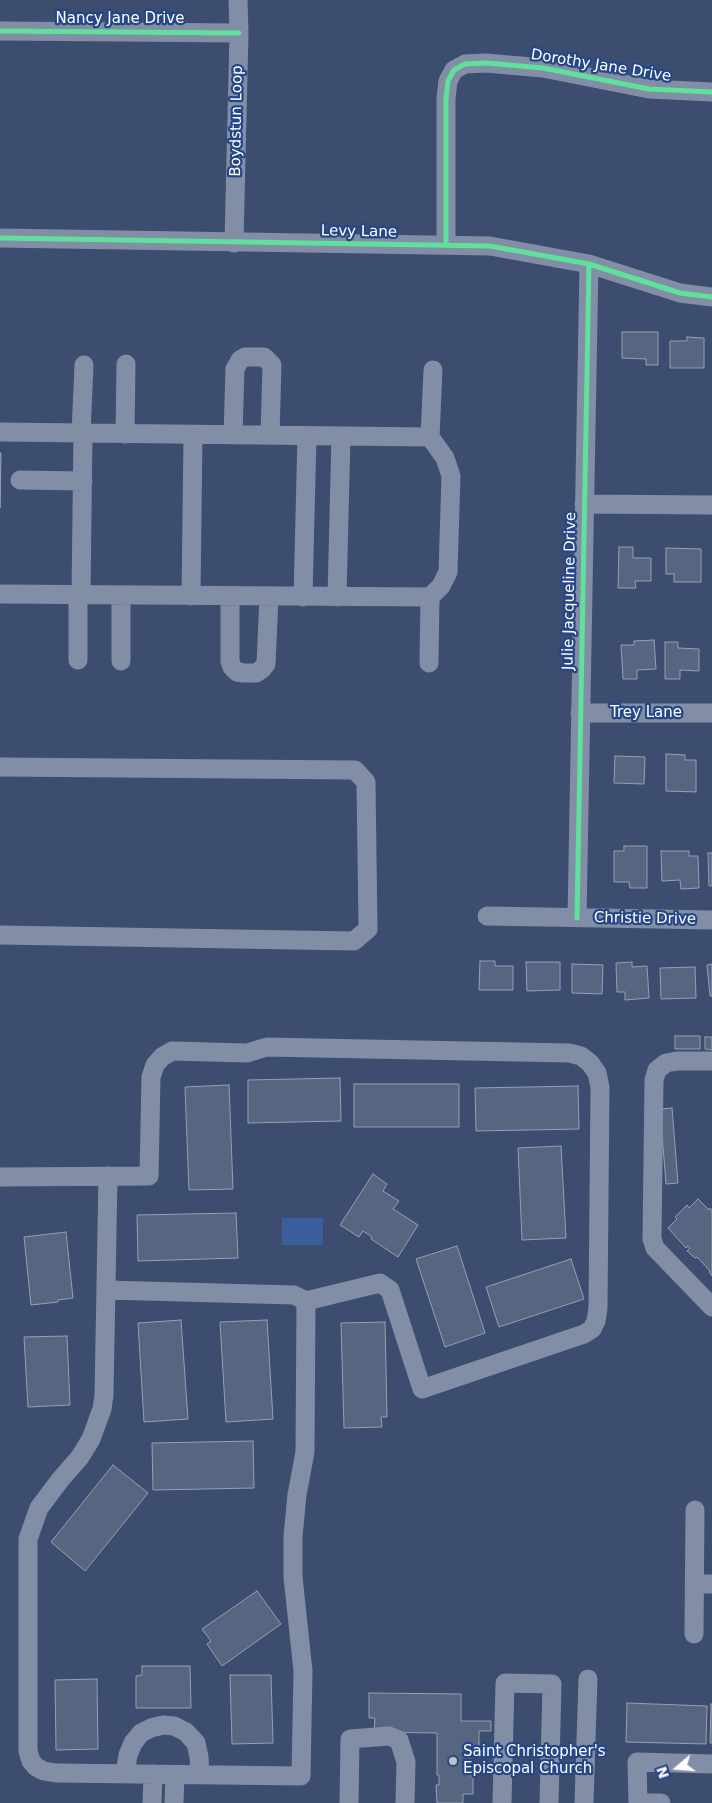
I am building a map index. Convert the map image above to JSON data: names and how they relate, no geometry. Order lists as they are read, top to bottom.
{
  "streets": {
    "street": [
      "Nancy Jane Drive",
      "Dorothy Jane Drive",
      "Boydstun Loop",
      "Levy Lane",
      "Julie Jacqueline Drive",
      "Trey Lane",
      "Christie Drive"
    ]
  },
  "crossings": [
    ["Nancy Jane Drive", "Boydstun Loop"],
    ["Dorothy Jane Drive", "Levy Lane"],
    ["Boydstun Loop", "Levy Lane"],
    ["Levy Lane", "Julie Jacqueline Drive"],
    ["Julie Jacqueline Drive", "Trey Lane"],
    ["Julie Jacqueline Drive", "Christie Drive"]
  ],
  "places": ["Saint Christopher's Episcopal Church"],
  "north": "left"
}
